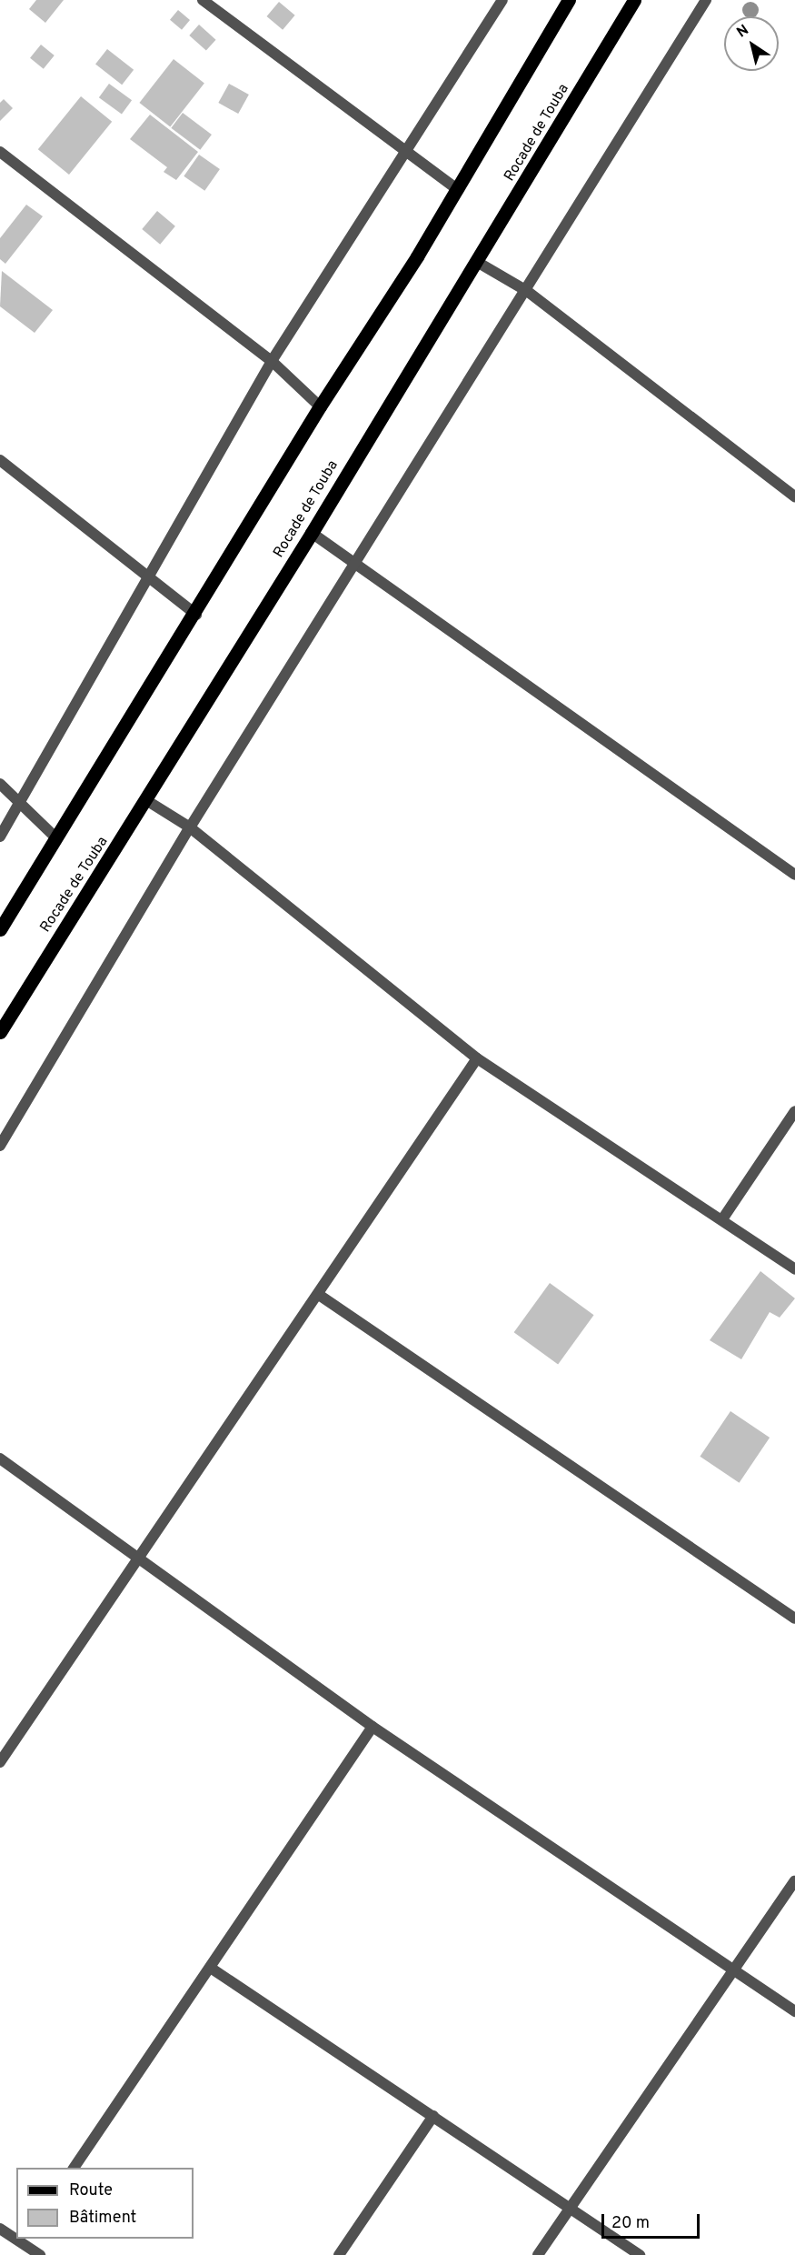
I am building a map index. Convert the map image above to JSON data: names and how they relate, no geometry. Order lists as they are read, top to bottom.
{
  "streets": {
    "main road": ["Rocade de Touba"]
  },
  "legend": ["Route", "Bâtiment"],
  "scale_bar": "20 m",
  "north": "top left"
}
